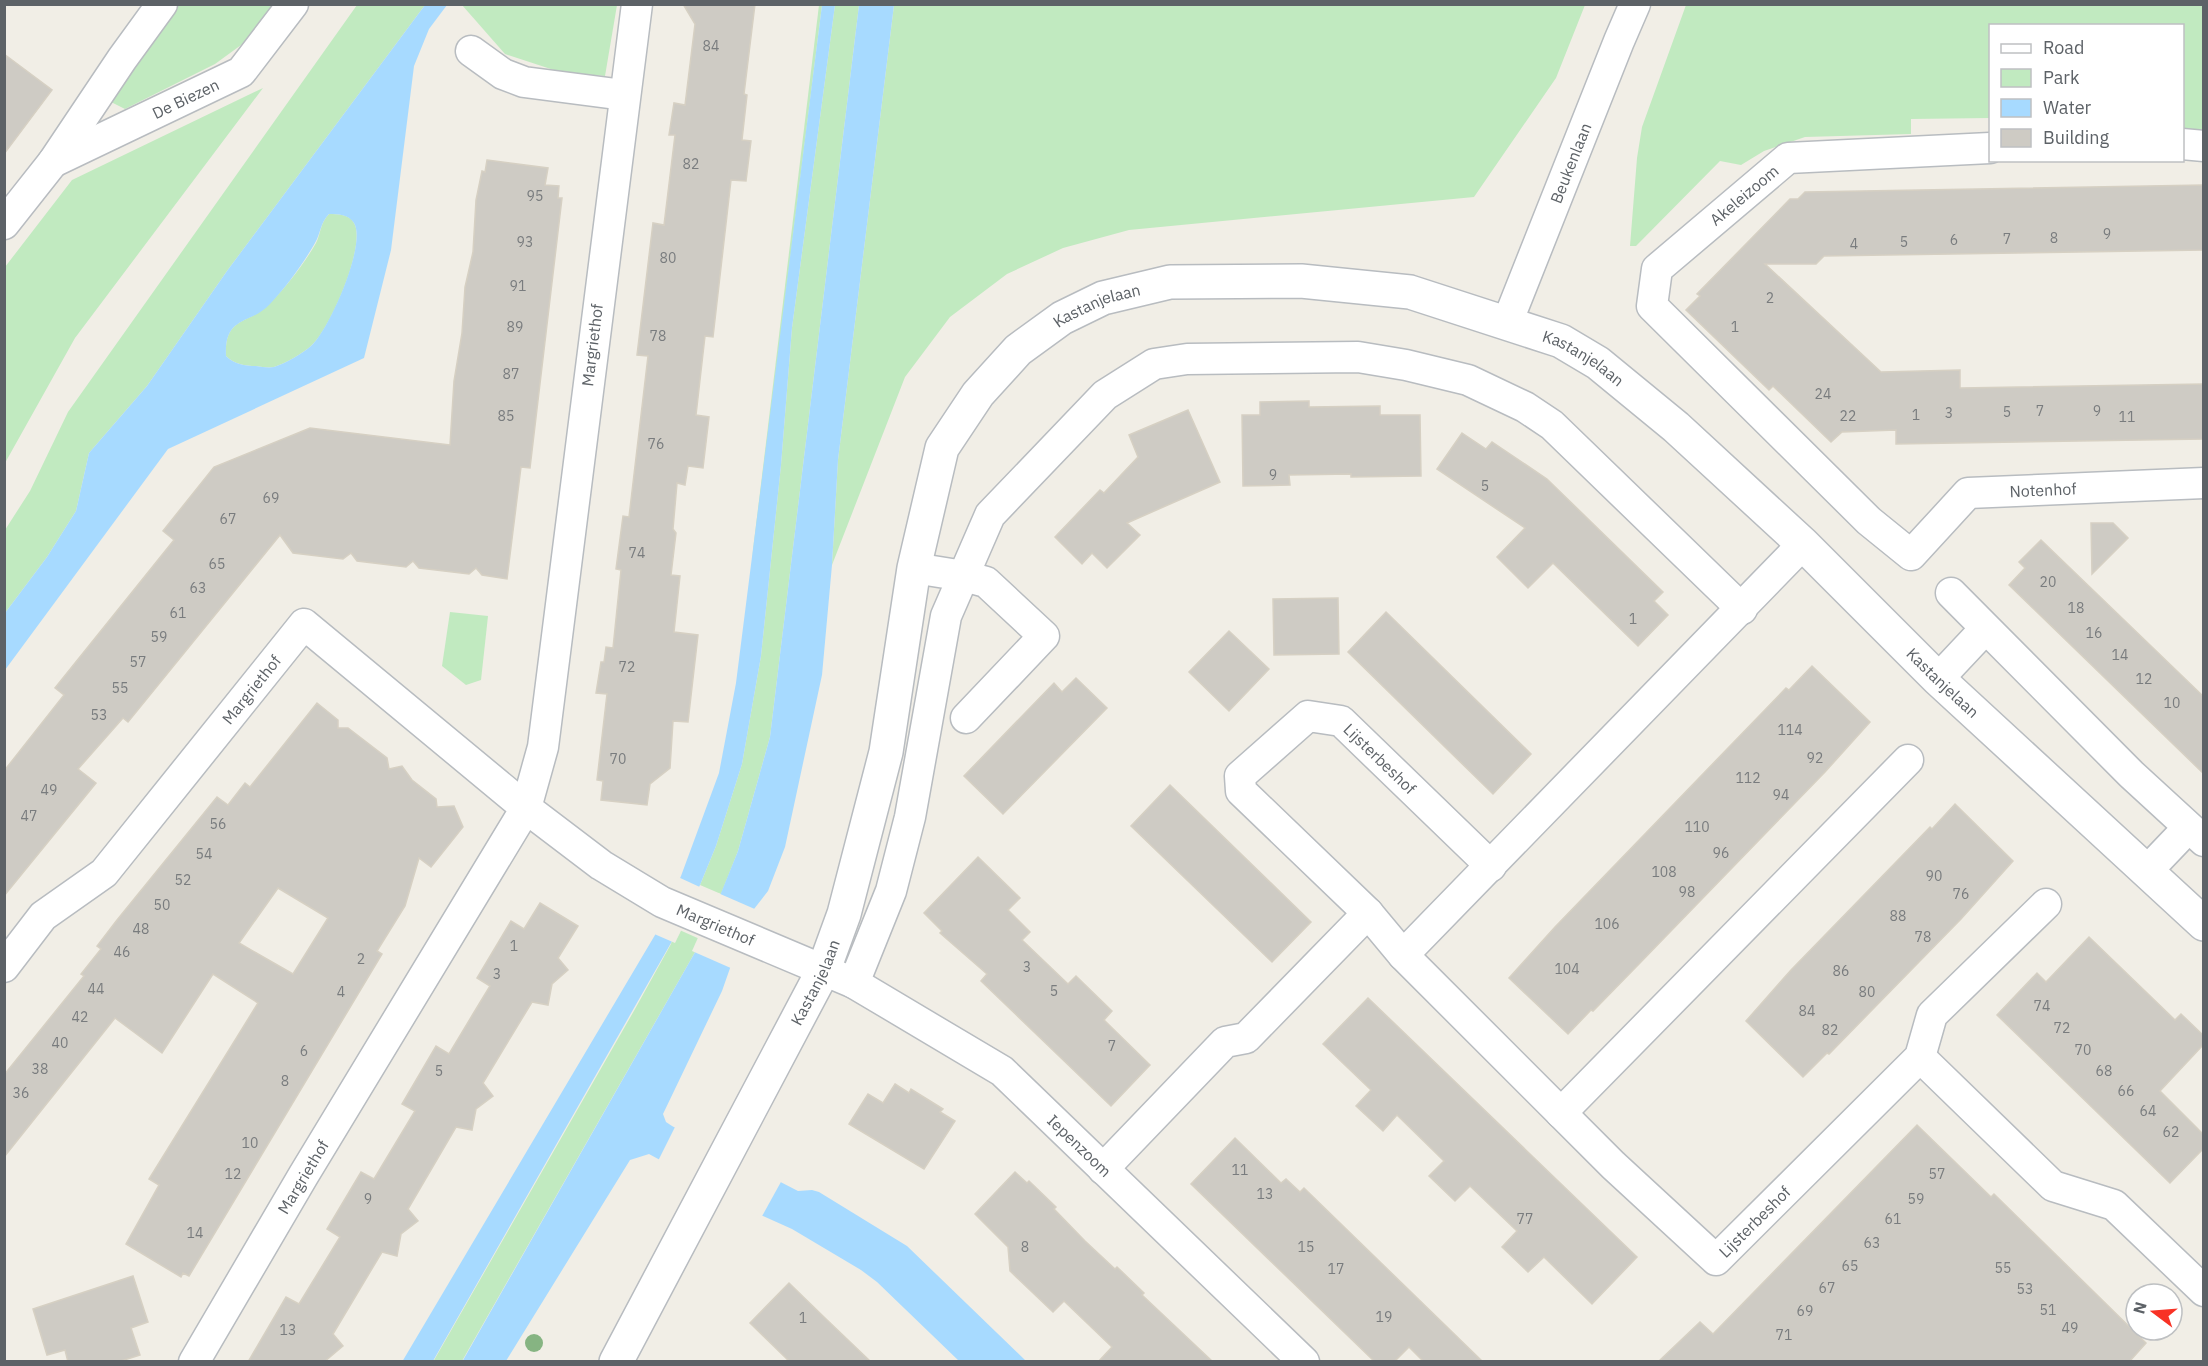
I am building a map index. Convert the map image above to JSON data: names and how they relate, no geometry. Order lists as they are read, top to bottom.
{
  "streets": {
    "street": [
      "De Biezen",
      "Beukenlaan",
      "Akeleizoom",
      "Kastanjelaan",
      "Margriethof",
      "Notenhof",
      "Lijsterbeshof",
      "Iepenzoom"
    ]
  },
  "crossings": [
    ["Beukenlaan", "Kastanjelaan"],
    ["Akeleizoom", "Notenhof"],
    ["Kastanjelaan", "Margriethof"],
    ["Kastanjelaan", "Iepenzoom"],
    ["Margriethof", "Iepenzoom"]
  ],
  "house_numbers": [
    "84",
    "82",
    "95",
    "9",
    "8",
    "7",
    "6",
    "93",
    "5",
    "4",
    "80",
    "91",
    "2",
    "89",
    "1",
    "78",
    "87",
    "24",
    "7",
    "9",
    "5",
    "3",
    "1",
    "85",
    "22",
    "11",
    "76",
    "9",
    "5",
    "69",
    "67",
    "74",
    "65",
    "20",
    "63",
    "18",
    "61",
    "1",
    "16",
    "59",
    "14",
    "57",
    "72",
    "12",
    "55",
    "10",
    "53",
    "114",
    "92",
    "70",
    "112",
    "49",
    "94",
    "47",
    "56",
    "110",
    "96",
    "54",
    "108",
    "90",
    "52",
    "98",
    "76",
    "50",
    "88",
    "106",
    "48",
    "78",
    "1",
    "46",
    "2",
    "3",
    "104",
    "86",
    "3",
    "44",
    "5",
    "4",
    "80",
    "74",
    "84",
    "42",
    "72",
    "82",
    "40",
    "7",
    "70",
    "6",
    "38",
    "5",
    "68",
    "8",
    "66",
    "36",
    "64",
    "62",
    "10",
    "11",
    "12",
    "57",
    "13",
    "9",
    "59",
    "77",
    "61",
    "14",
    "63",
    "8",
    "15",
    "65",
    "55",
    "17",
    "67",
    "53",
    "51",
    "69",
    "19",
    "1",
    "49",
    "13",
    "71"
  ],
  "legend": [
    "Road",
    "Park",
    "Water",
    "Building"
  ],
  "north": "left"
}
